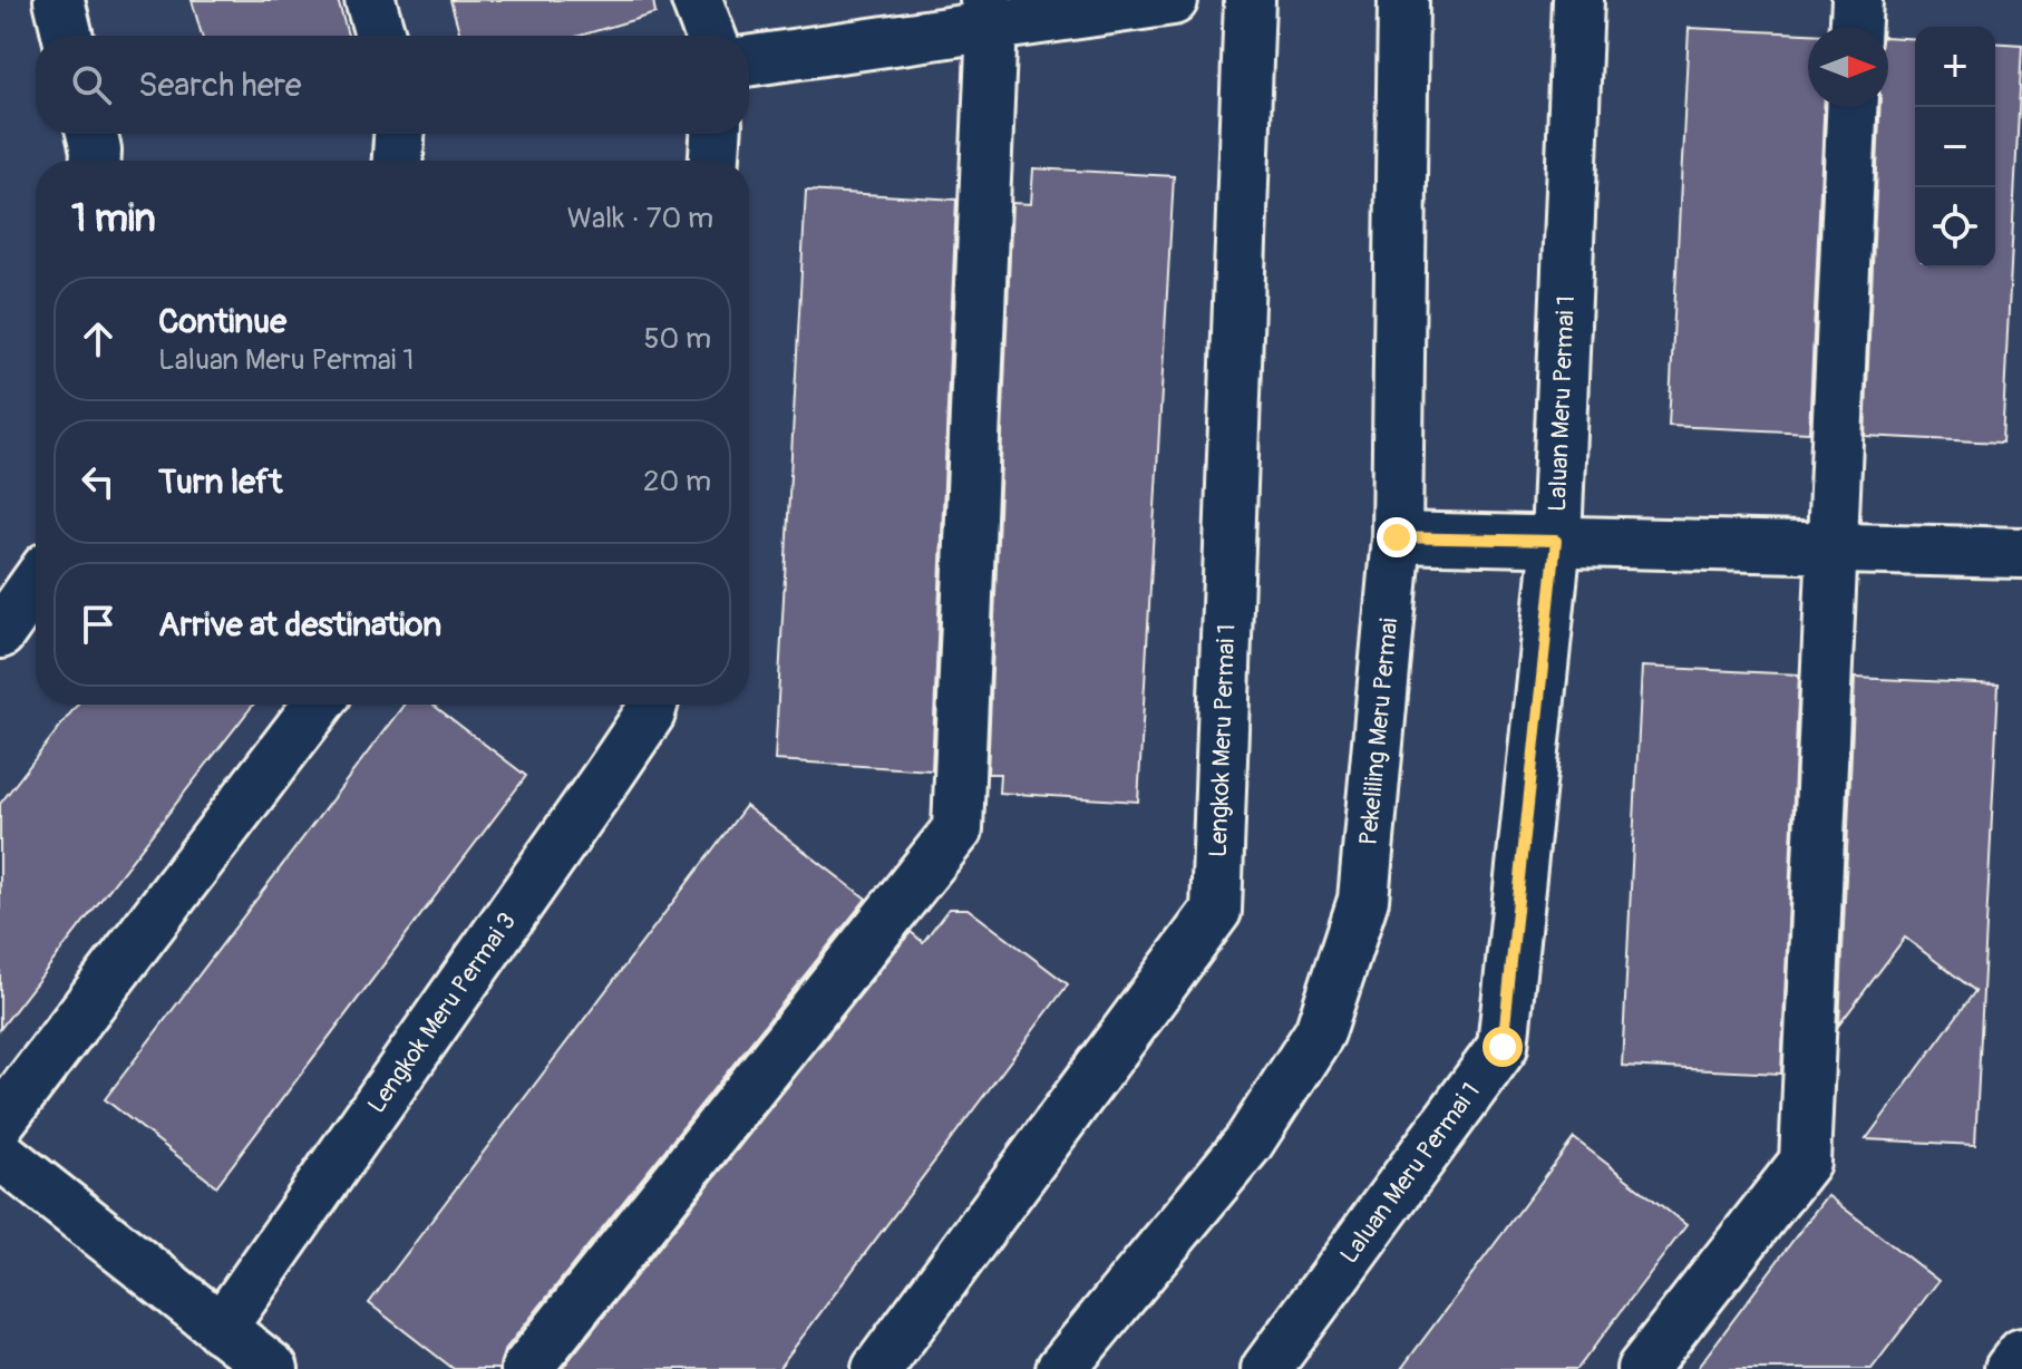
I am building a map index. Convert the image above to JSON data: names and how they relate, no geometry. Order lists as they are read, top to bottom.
{
  "streets": {
    "street": [
      "Laluan Meru Permai 1",
      "Pekeliling Meru Permai",
      "Lengkok Meru Permai 1",
      "Lengkok Meru Permai 3"
    ]
  },
  "north": "right",
  "page": {
    "map_buttons": ["+", "−"],
    "search": "Search here",
    "heading": ["1 min", "Walk · 70 m"],
    "list": [
      ["Continue", "Laluan Meru Permai 1", "50 m"],
      ["Turn left", "20 m"],
      "Arrive at destination"
    ]
  }
}
